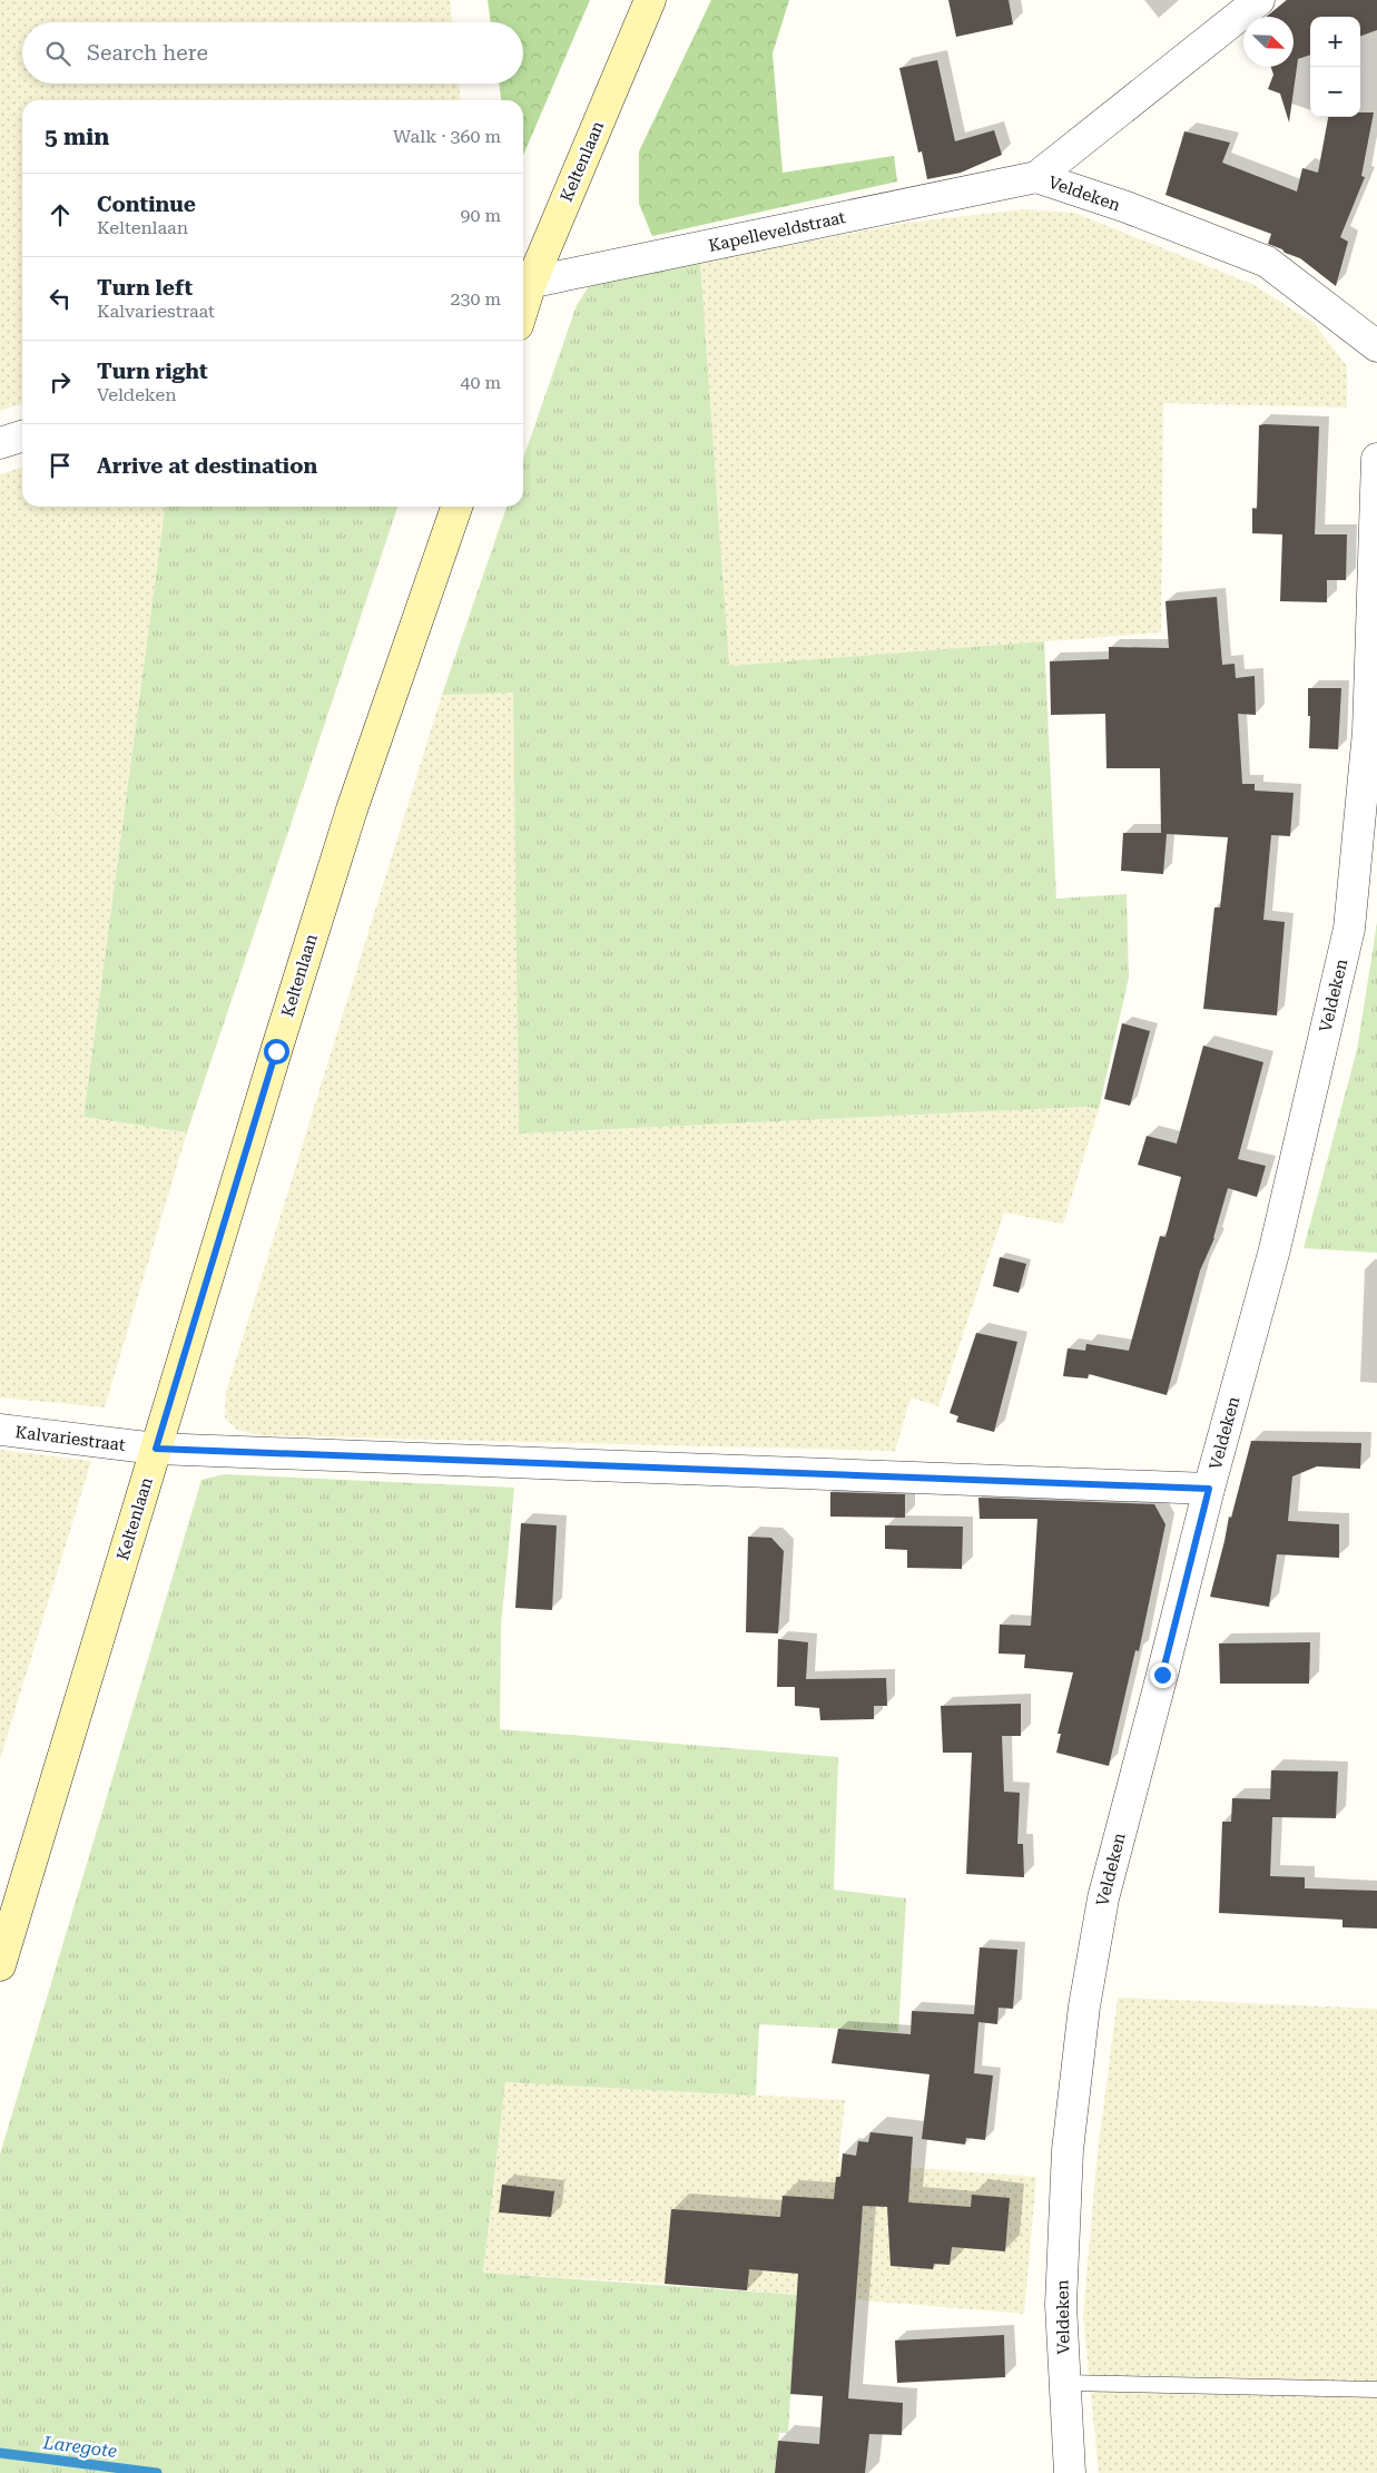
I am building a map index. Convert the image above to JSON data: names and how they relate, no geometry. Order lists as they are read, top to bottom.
{
  "streets": {
    "main road": ["Keltenlaan"],
    "street": ["Veldeken", "Kapelleveldstraat", "Kalvariestraat"]
  },
  "crossings": [
    ["Keltenlaan", "Kapelleveldstraat"],
    ["Keltenlaan", "Kalvariestraat"],
    ["Veldeken", "Kapelleveldstraat"],
    ["Veldeken", "Kalvariestraat"]
  ],
  "water": ["Laregote"],
  "north": "bottom right",
  "page": {
    "map_buttons": ["+", "−"],
    "search": "Search here",
    "heading": ["5 min", "Walk · 360 m"],
    "list": [
      ["Continue", "Keltenlaan", "90 m"],
      ["Turn left", "Kalvariestraat", "230 m"],
      ["Turn right", "Veldeken", "40 m"],
      "Arrive at destination"
    ]
  }
}
